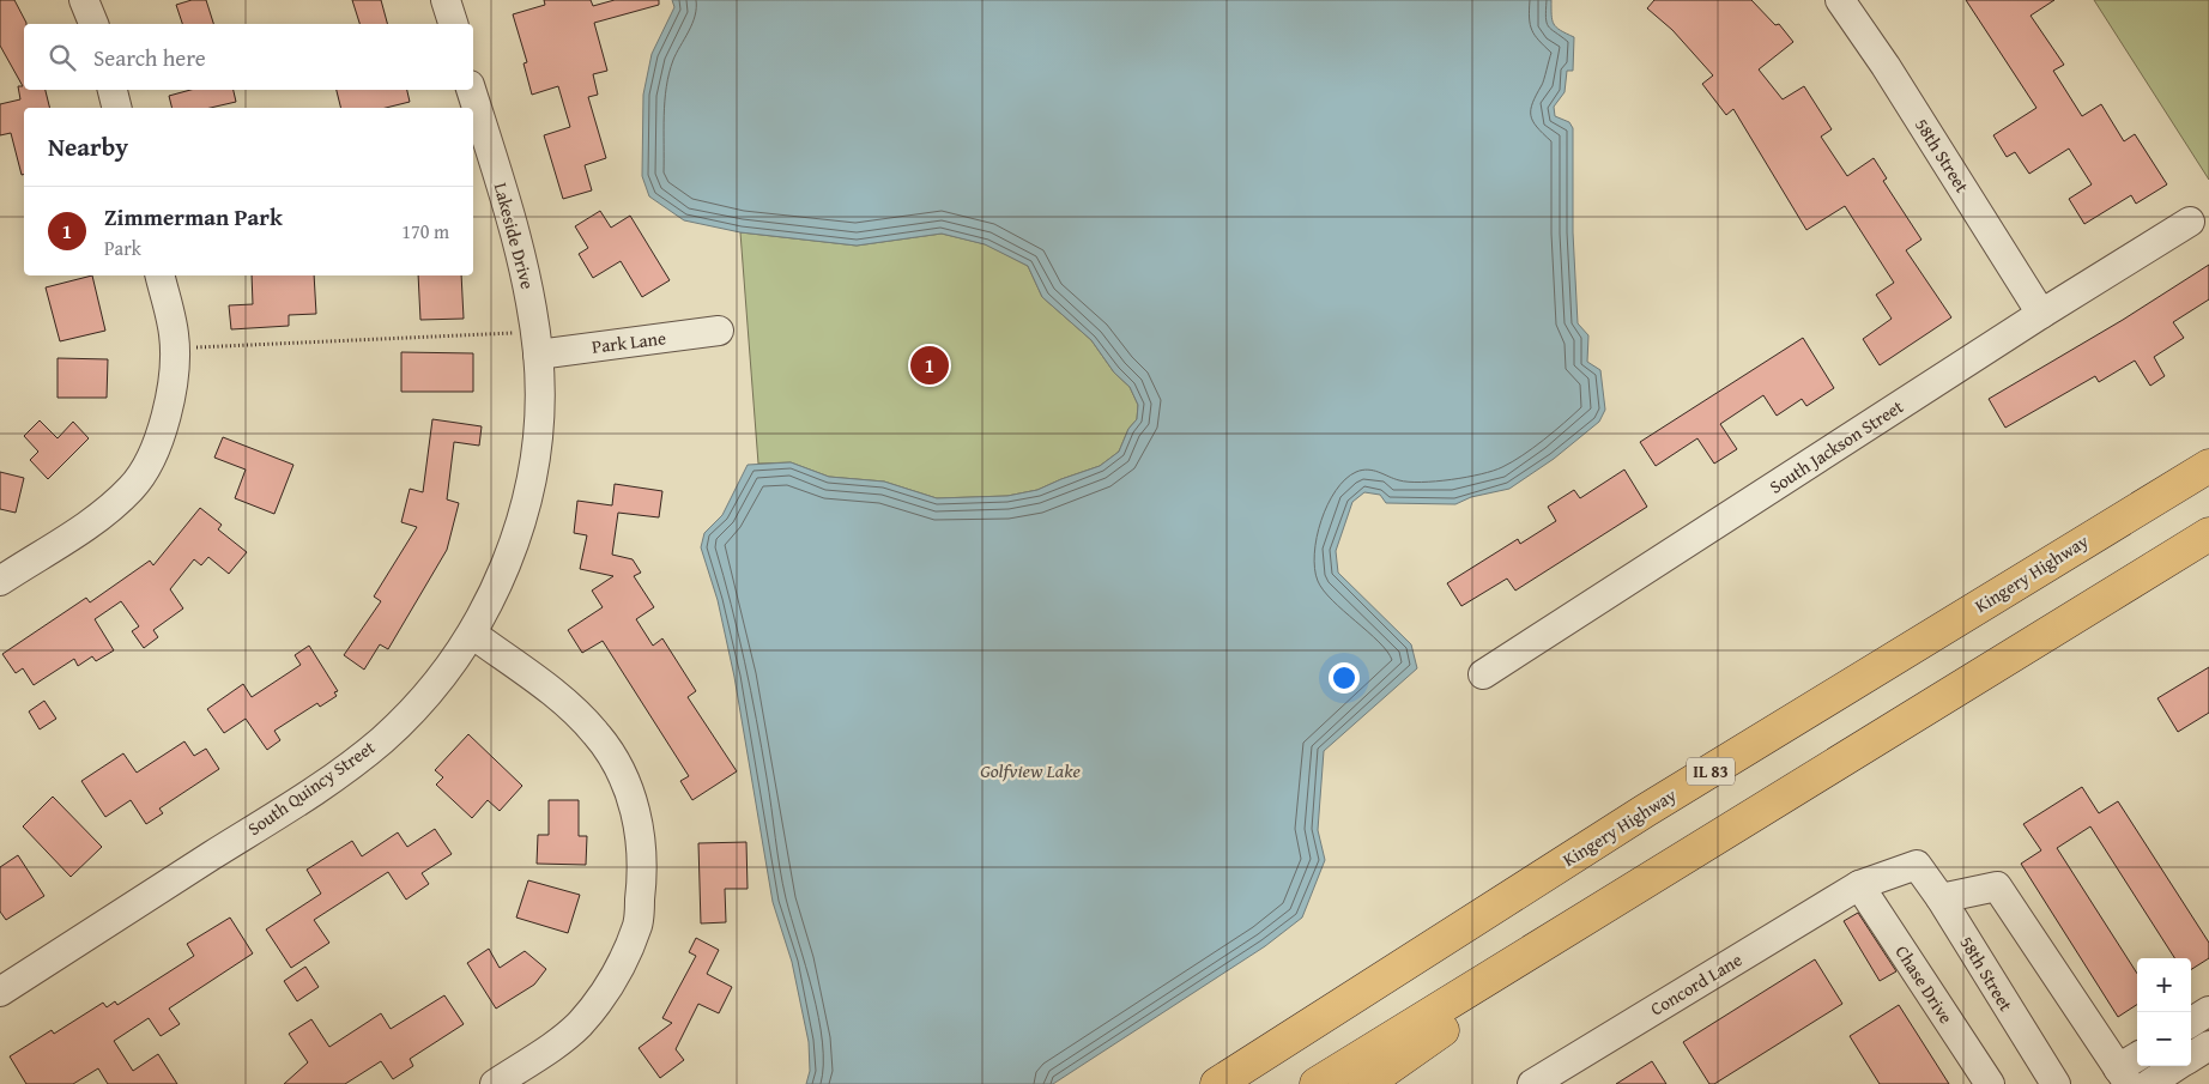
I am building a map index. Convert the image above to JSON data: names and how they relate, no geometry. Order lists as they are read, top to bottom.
{
  "streets": {
    "highway": ["Kingery Highway", "IL 83"],
    "street": [
      "58th Street",
      "Lakeside Drive",
      "Park Lane",
      "South Jackson Street",
      "South Quincy Street",
      "Concord Lane",
      "Chase Drive"
    ]
  },
  "crossings": [
    ["58th Street", "South Jackson Street"],
    ["58th Street", "Concord Lane"],
    ["Lakeside Drive", "Park Lane"],
    ["Lakeside Drive", "South Quincy Street"],
    ["Park Lane", "South Quincy Street"],
    ["Concord Lane", "Chase Drive"]
  ],
  "water": ["Golfview Lake"],
  "page": {
    "search": "Search here",
    "heading": "Nearby",
    "list": [
      {
        "mark": "1",
        "name": "Zimmerman Park",
        "note": "Park",
        "value": "170 m"
      }
    ],
    "pins": "1",
    "map_buttons": ["+", "−"]
  }
}
